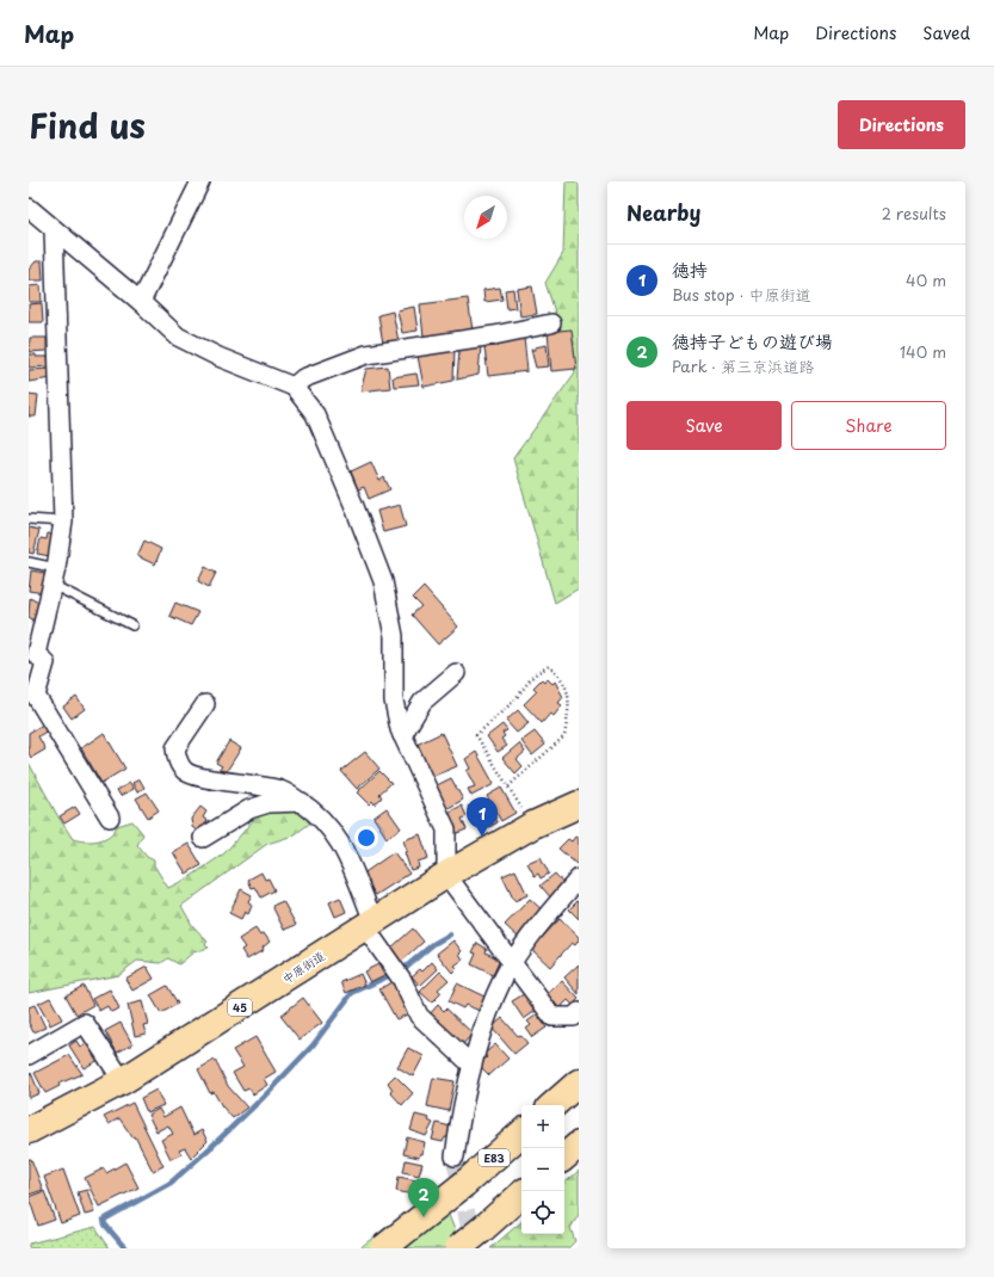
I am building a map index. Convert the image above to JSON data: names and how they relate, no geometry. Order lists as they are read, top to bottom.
{
  "streets": {
    "main road": ["中原街道", "45", "E83"]
  },
  "north": "bottom left",
  "page": {
    "header": "Map",
    "nav": ["Map", "Directions", "Saved"],
    "title": "Find us",
    "buttons": [
      "Directions",
      ["Save", "Share"]
    ],
    "heading": ["Nearby", "2 results"],
    "list": [
      {
        "mark": "1",
        "name": "徳持",
        "note": "Bus stop · 中原街道",
        "value": "40 m"
      },
      {
        "mark": "2",
        "name": "徳持子どもの遊び場",
        "note": "Park · 第三京浜道路",
        "value": "140 m"
      }
    ],
    "pins": ["1", "2"],
    "map_buttons": ["+", "−"]
  }
}
